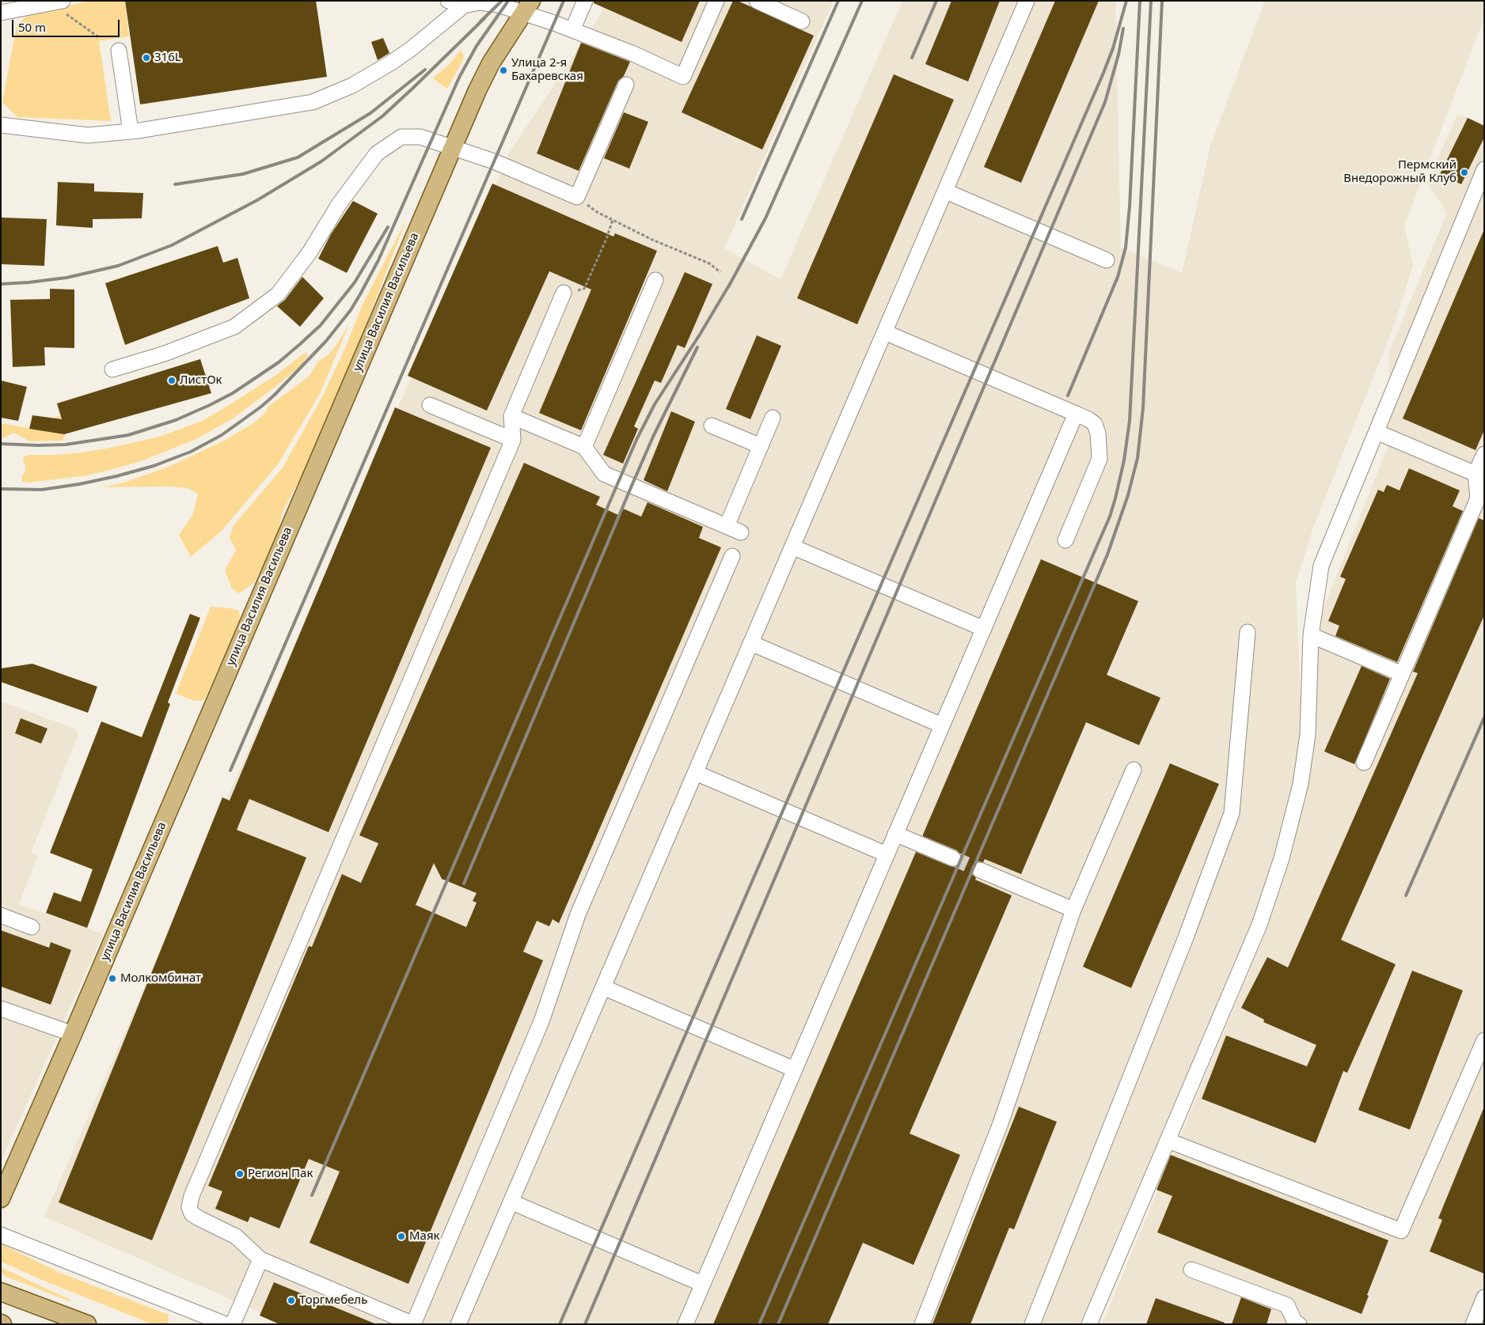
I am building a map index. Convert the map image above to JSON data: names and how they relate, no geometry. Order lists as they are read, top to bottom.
{
  "streets": {
    "main road": ["улица Василия Васильева"]
  },
  "places": [
    "316L",
    "Улица 2-я Бахаревская",
    "Пермский Внедорожный Клуб",
    "ЛистОк",
    "Молкомбинат",
    "Регион Пак",
    "Маяк",
    "Торгмебель"
  ],
  "scale_bar": "50 m"
}
